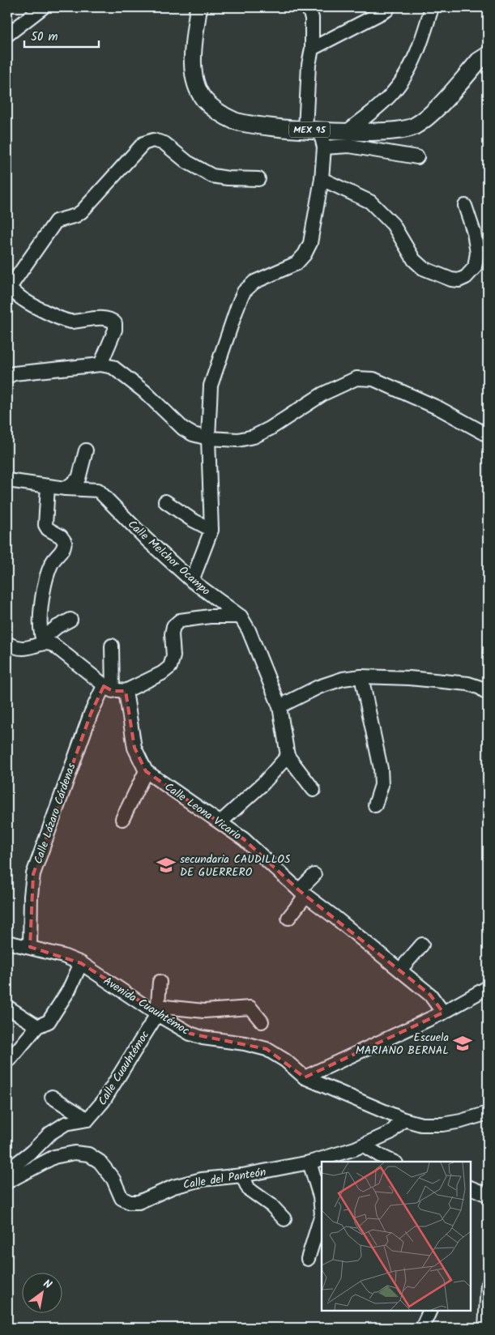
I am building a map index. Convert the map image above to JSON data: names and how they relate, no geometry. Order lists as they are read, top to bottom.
{
  "streets": {
    "main road": ["MEX 95"],
    "street": [
      "Calle Melchor Ocampo",
      "Calle Leona Vicario",
      "Calle Lázaro Cárdenas",
      "Avenida Cuauhtémoc",
      "Calle Cuauhtémoc",
      "Calle del Panteón"
    ]
  },
  "crossings": [
    ["Calle Lázaro Cárdenas", "Avenida Cuauhtémoc"],
    ["Avenida Cuauhtémoc", "Calle Cuauhtémoc"],
    ["Avenida Cuauhtémoc", "Calle del Panteón"]
  ],
  "places": {
    "school or university": ["secundaria CAUDILLOS DE GUERRERO", "Escuela MARIANO BERNAL"]
  },
  "scale_bar": "50 m",
  "north": "top right"
}
